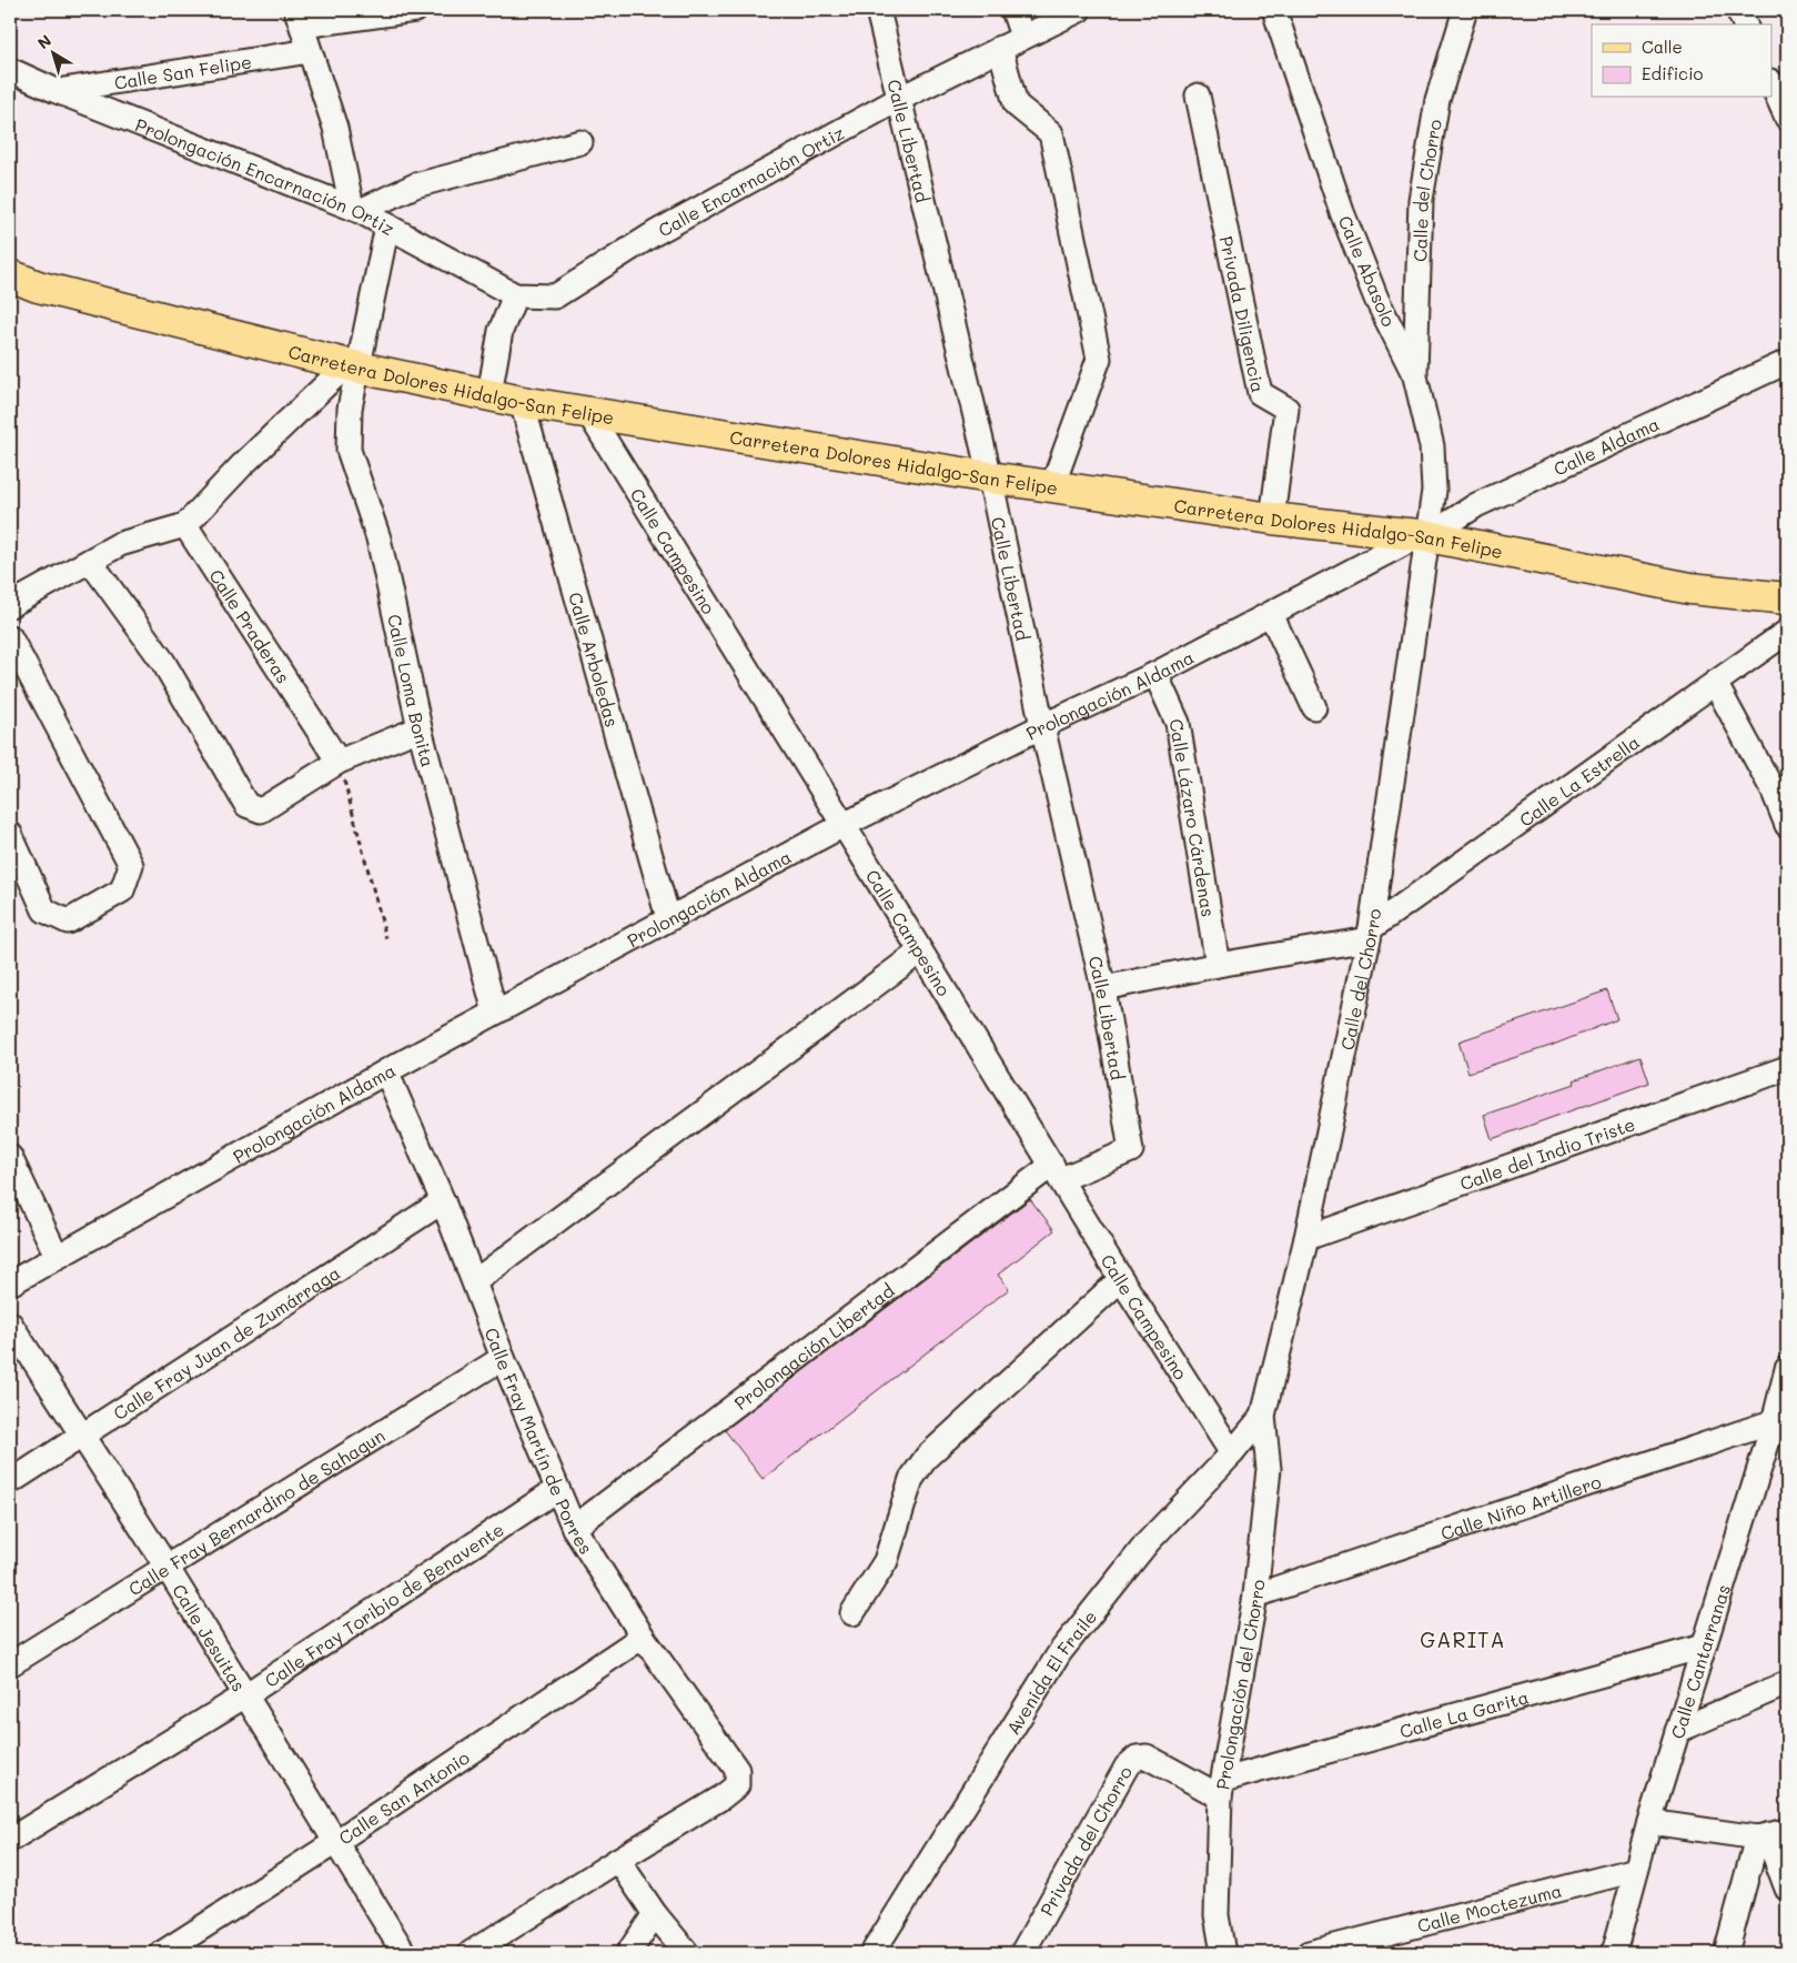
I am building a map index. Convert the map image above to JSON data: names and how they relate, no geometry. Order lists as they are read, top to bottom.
{
  "streets": {
    "main road": ["Carretera Dolores Hidalgo-San Felipe"],
    "street": [
      "Calle San Felipe",
      "Calle Libertad",
      "Prolongación Encarnación Ortiz",
      "Calle Encarnación Ortiz",
      "Calle del Chorro",
      "Calle Abasolo",
      "Privada Diligencia",
      "Calle Aldama",
      "Calle Campesino",
      "Calle Praderas",
      "Calle Arboledas",
      "Calle Loma Bonita",
      "Prolongación Aldama",
      "Calle La Estrella",
      "Calle Lázaro Cárdenas",
      "Calle del Indio Triste",
      "Calle Fray Juan de Zumárraga",
      "Prolongación Libertad",
      "Calle Fray Martín de Porres",
      "Calle Niño Artillero",
      "Calle Fray Bernardino de Sahagun",
      "Calle Fray Toribio de Benavente",
      "Calle Jesuitas",
      "Calle Cantarranas",
      "Avenida El Fraile",
      "Prolongación del Chorro",
      "Calle La Garita",
      "Calle San Antonio",
      "Privada del Chorro",
      "Calle Moctezuma"
    ]
  },
  "crossings": [
    ["Calle San Felipe", "Prolongación Encarnación Ortiz"],
    ["Calle Libertad", "Calle Encarnación Ortiz"],
    ["Calle Libertad", "Carretera Dolores Hidalgo-San Felipe"],
    ["Calle Libertad", "Prolongación Aldama"],
    ["Calle Libertad", "Calle La Estrella"],
    ["Calle Libertad", "Prolongación Libertad"],
    ["Prolongación Encarnación Ortiz", "Calle Encarnación Ortiz"],
    ["Prolongación Encarnación Ortiz", "Calle Loma Bonita"],
    ["Calle del Chorro", "Calle Abasolo"],
    ["Calle del Chorro", "Carretera Dolores Hidalgo-San Felipe"],
    ["Calle del Chorro", "Calle Aldama"],
    ["Calle del Chorro", "Prolongación Aldama"],
    ["Calle del Chorro", "Calle La Estrella"],
    ["Calle del Chorro", "Calle del Indio Triste"],
    ["Calle del Chorro", "Avenida El Fraile"],
    ["Calle del Chorro", "Prolongación del Chorro"],
    ["Calle Abasolo", "Carretera Dolores Hidalgo-San Felipe"],
    ["Calle Abasolo", "Calle Aldama"],
    ["Calle Abasolo", "Prolongación Aldama"],
    ["Privada Diligencia", "Carretera Dolores Hidalgo-San Felipe"],
    ["Carretera Dolores Hidalgo-San Felipe", "Calle Aldama"],
    ["Carretera Dolores Hidalgo-San Felipe", "Calle Campesino"],
    ["Carretera Dolores Hidalgo-San Felipe", "Calle Arboledas"],
    ["Carretera Dolores Hidalgo-San Felipe", "Calle Loma Bonita"],
    ["Carretera Dolores Hidalgo-San Felipe", "Prolongación Aldama"],
    ["Calle Aldama", "Prolongación Aldama"],
    ["Calle Campesino", "Prolongación Aldama"],
    ["Calle Campesino", "Prolongación Libertad"],
    ["Calle Campesino", "Avenida El Fraile"],
    ["Calle Arboledas", "Prolongación Aldama"],
    ["Calle Loma Bonita", "Prolongación Aldama"],
    ["Prolongación Aldama", "Calle Lázaro Cárdenas"],
    ["Prolongación Aldama", "Calle Fray Martín de Porres"],
    ["Calle La Estrella", "Calle Lázaro Cárdenas"],
    ["Calle Fray Juan de Zumárraga", "Calle Fray Martín de Porres"],
    ["Calle Fray Juan de Zumárraga", "Calle Jesuitas"],
    ["Prolongación Libertad", "Calle Fray Martín de Porres"],
    ["Calle Fray Martín de Porres", "Calle Fray Bernardino de Sahagun"],
    ["Calle Fray Martín de Porres", "Calle Fray Toribio de Benavente"],
    ["Calle Fray Martín de Porres", "Calle San Antonio"],
    ["Calle Niño Artillero", "Calle Cantarranas"],
    ["Calle Niño Artillero", "Prolongación del Chorro"],
    ["Calle Fray Bernardino de Sahagun", "Calle Jesuitas"],
    ["Calle Fray Toribio de Benavente", "Calle Jesuitas"],
    ["Calle Jesuitas", "Calle San Antonio"],
    ["Calle Cantarranas", "Calle La Garita"],
    ["Calle Cantarranas", "Calle Moctezuma"],
    ["Avenida El Fraile", "Prolongación del Chorro"],
    ["Prolongación del Chorro", "Calle La Garita"],
    ["Prolongación del Chorro", "Privada del Chorro"],
    ["Calle La Garita", "Privada del Chorro"]
  ],
  "districts": ["GARITA"],
  "legend": ["Calle", "Edificio"],
  "north": "top left"
}
